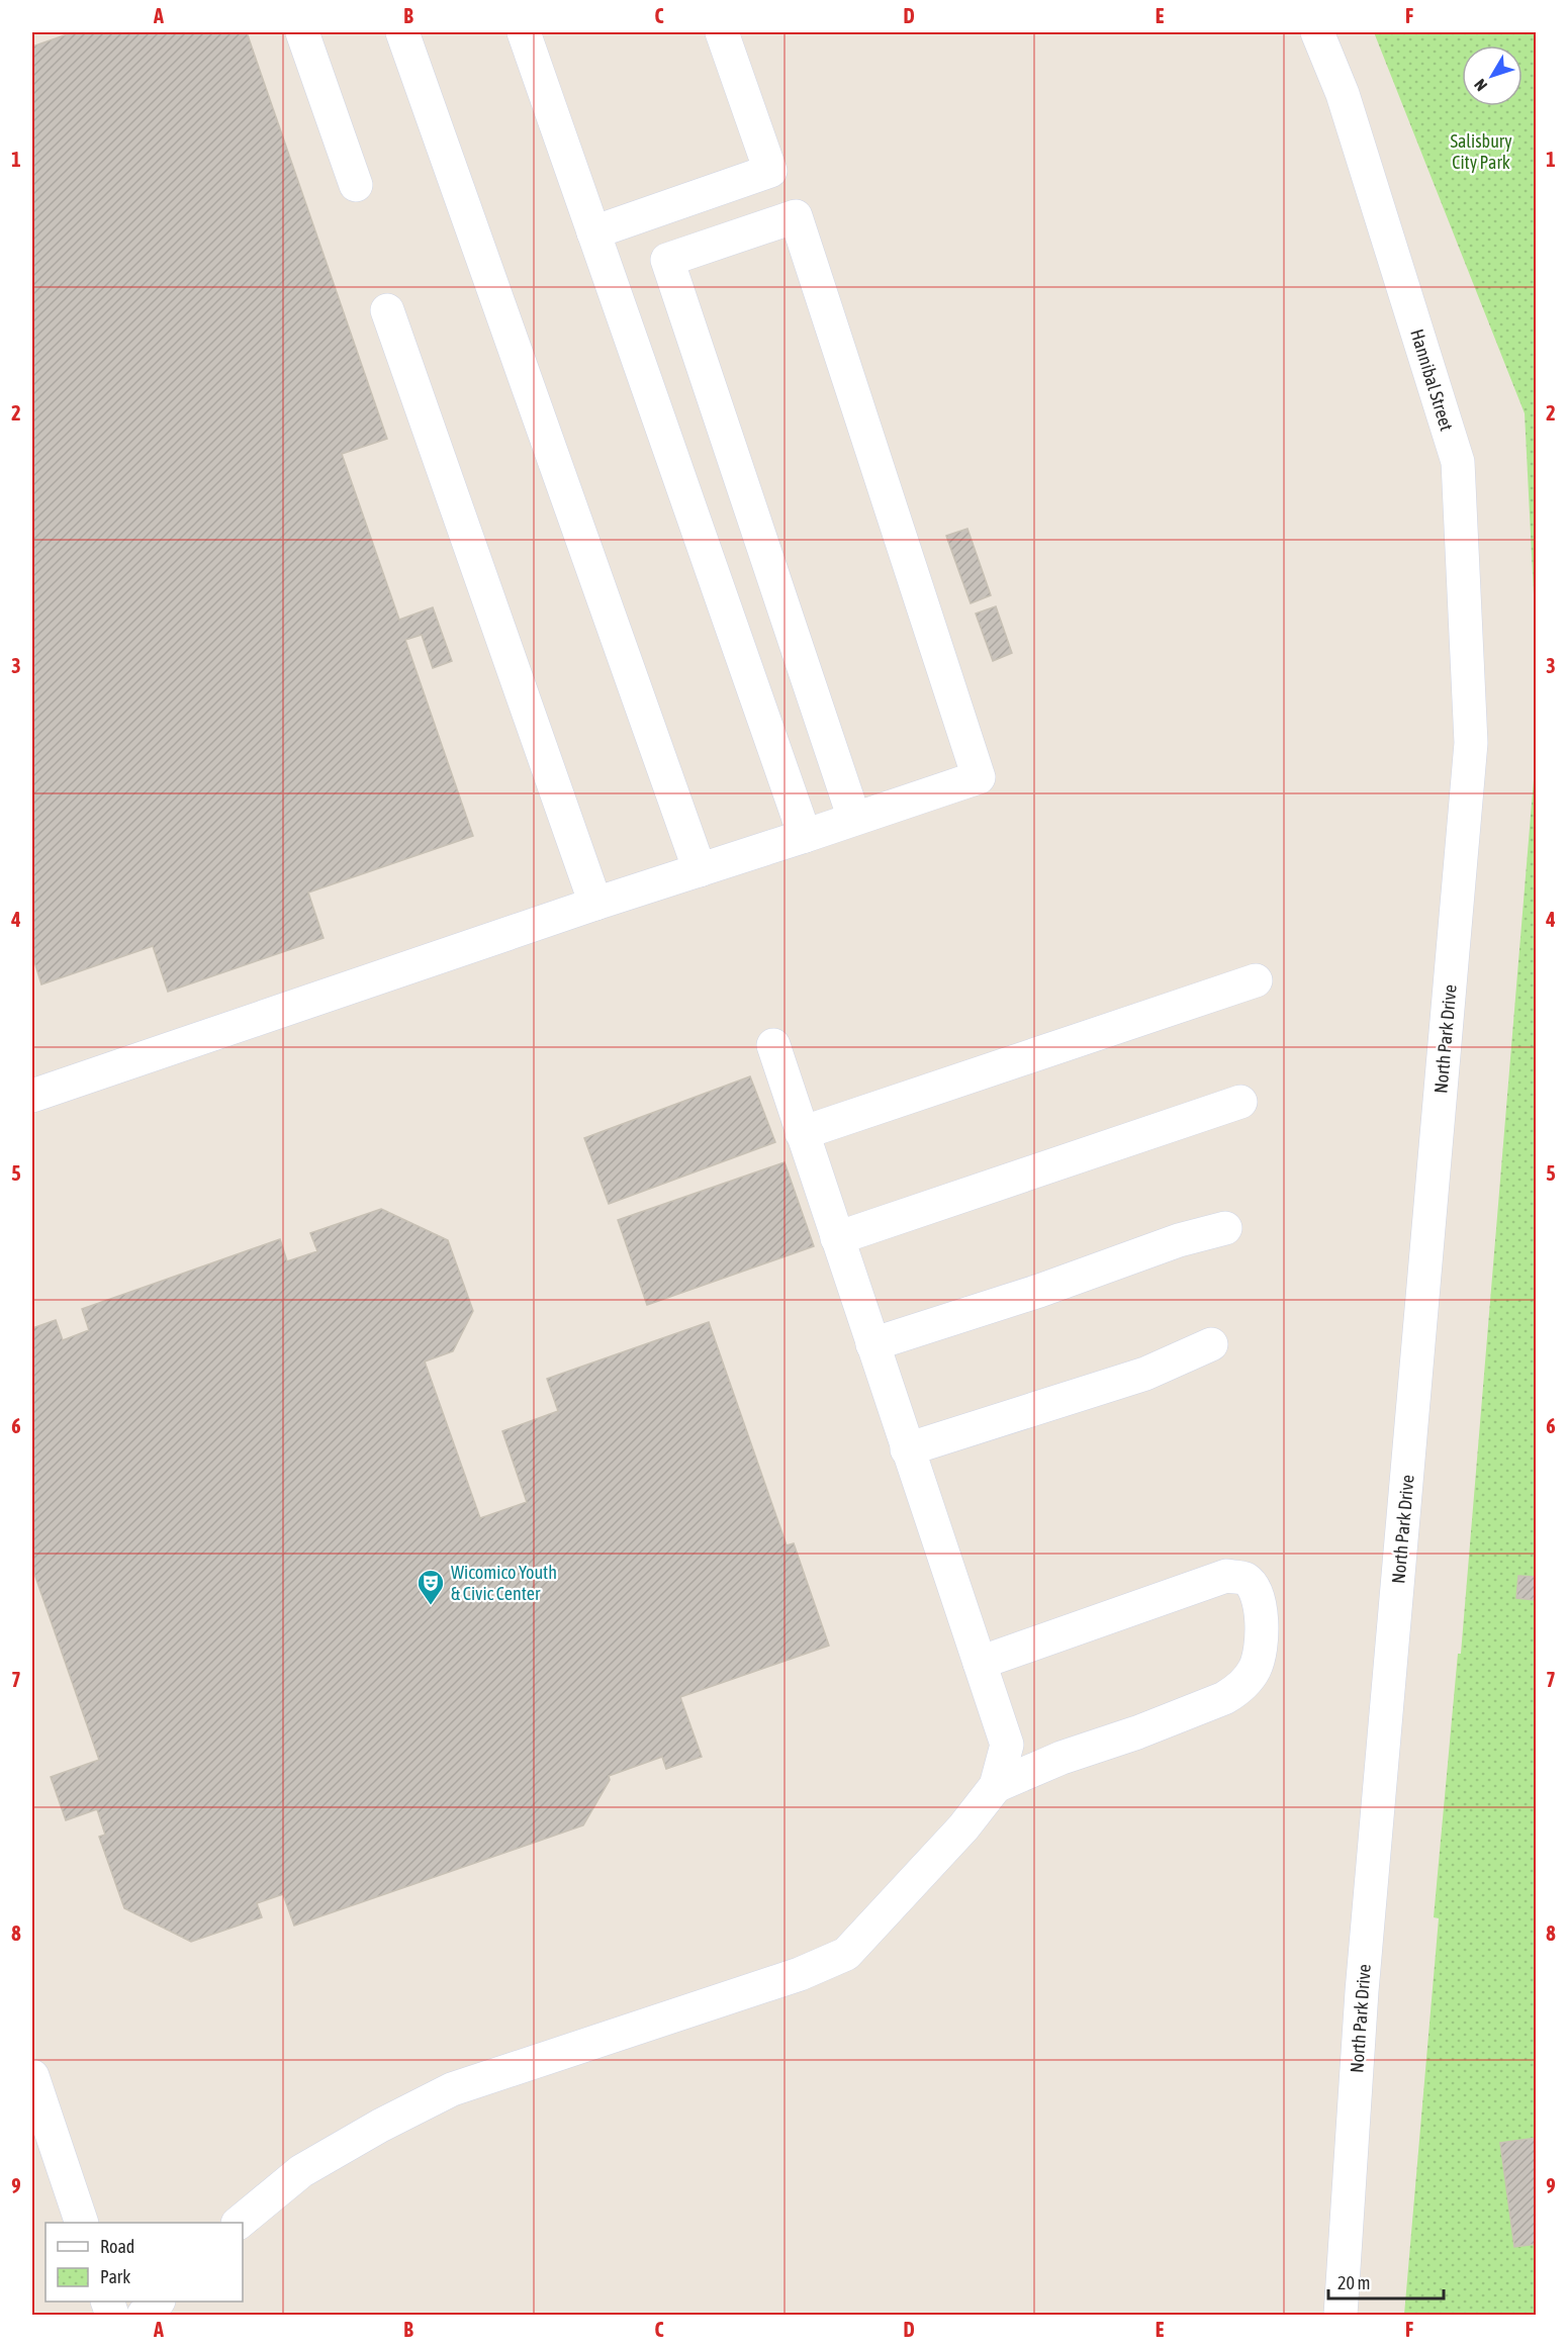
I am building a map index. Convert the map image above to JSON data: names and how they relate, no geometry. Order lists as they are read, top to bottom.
{
  "streets": {
    "street": ["Hannibal Street", "North Park Drive"]
  },
  "crossings": [
    ["Hannibal Street", "North Park Drive"]
  ],
  "parks": ["Salisbury City Park"],
  "places": {
    "theatre": ["Wicomico Youth & Civic Center"]
  },
  "legend": ["Road", "Park"],
  "scale_bar": "20 m",
  "north": "bottom left",
  "grid": {
    "columns": [
      "A",
      "B",
      "C",
      "D",
      "E",
      "F"
    ],
    "rows": [
      "1",
      "2",
      "3",
      "4",
      "5",
      "6",
      "7",
      "8",
      "9"
    ]
  }
}
